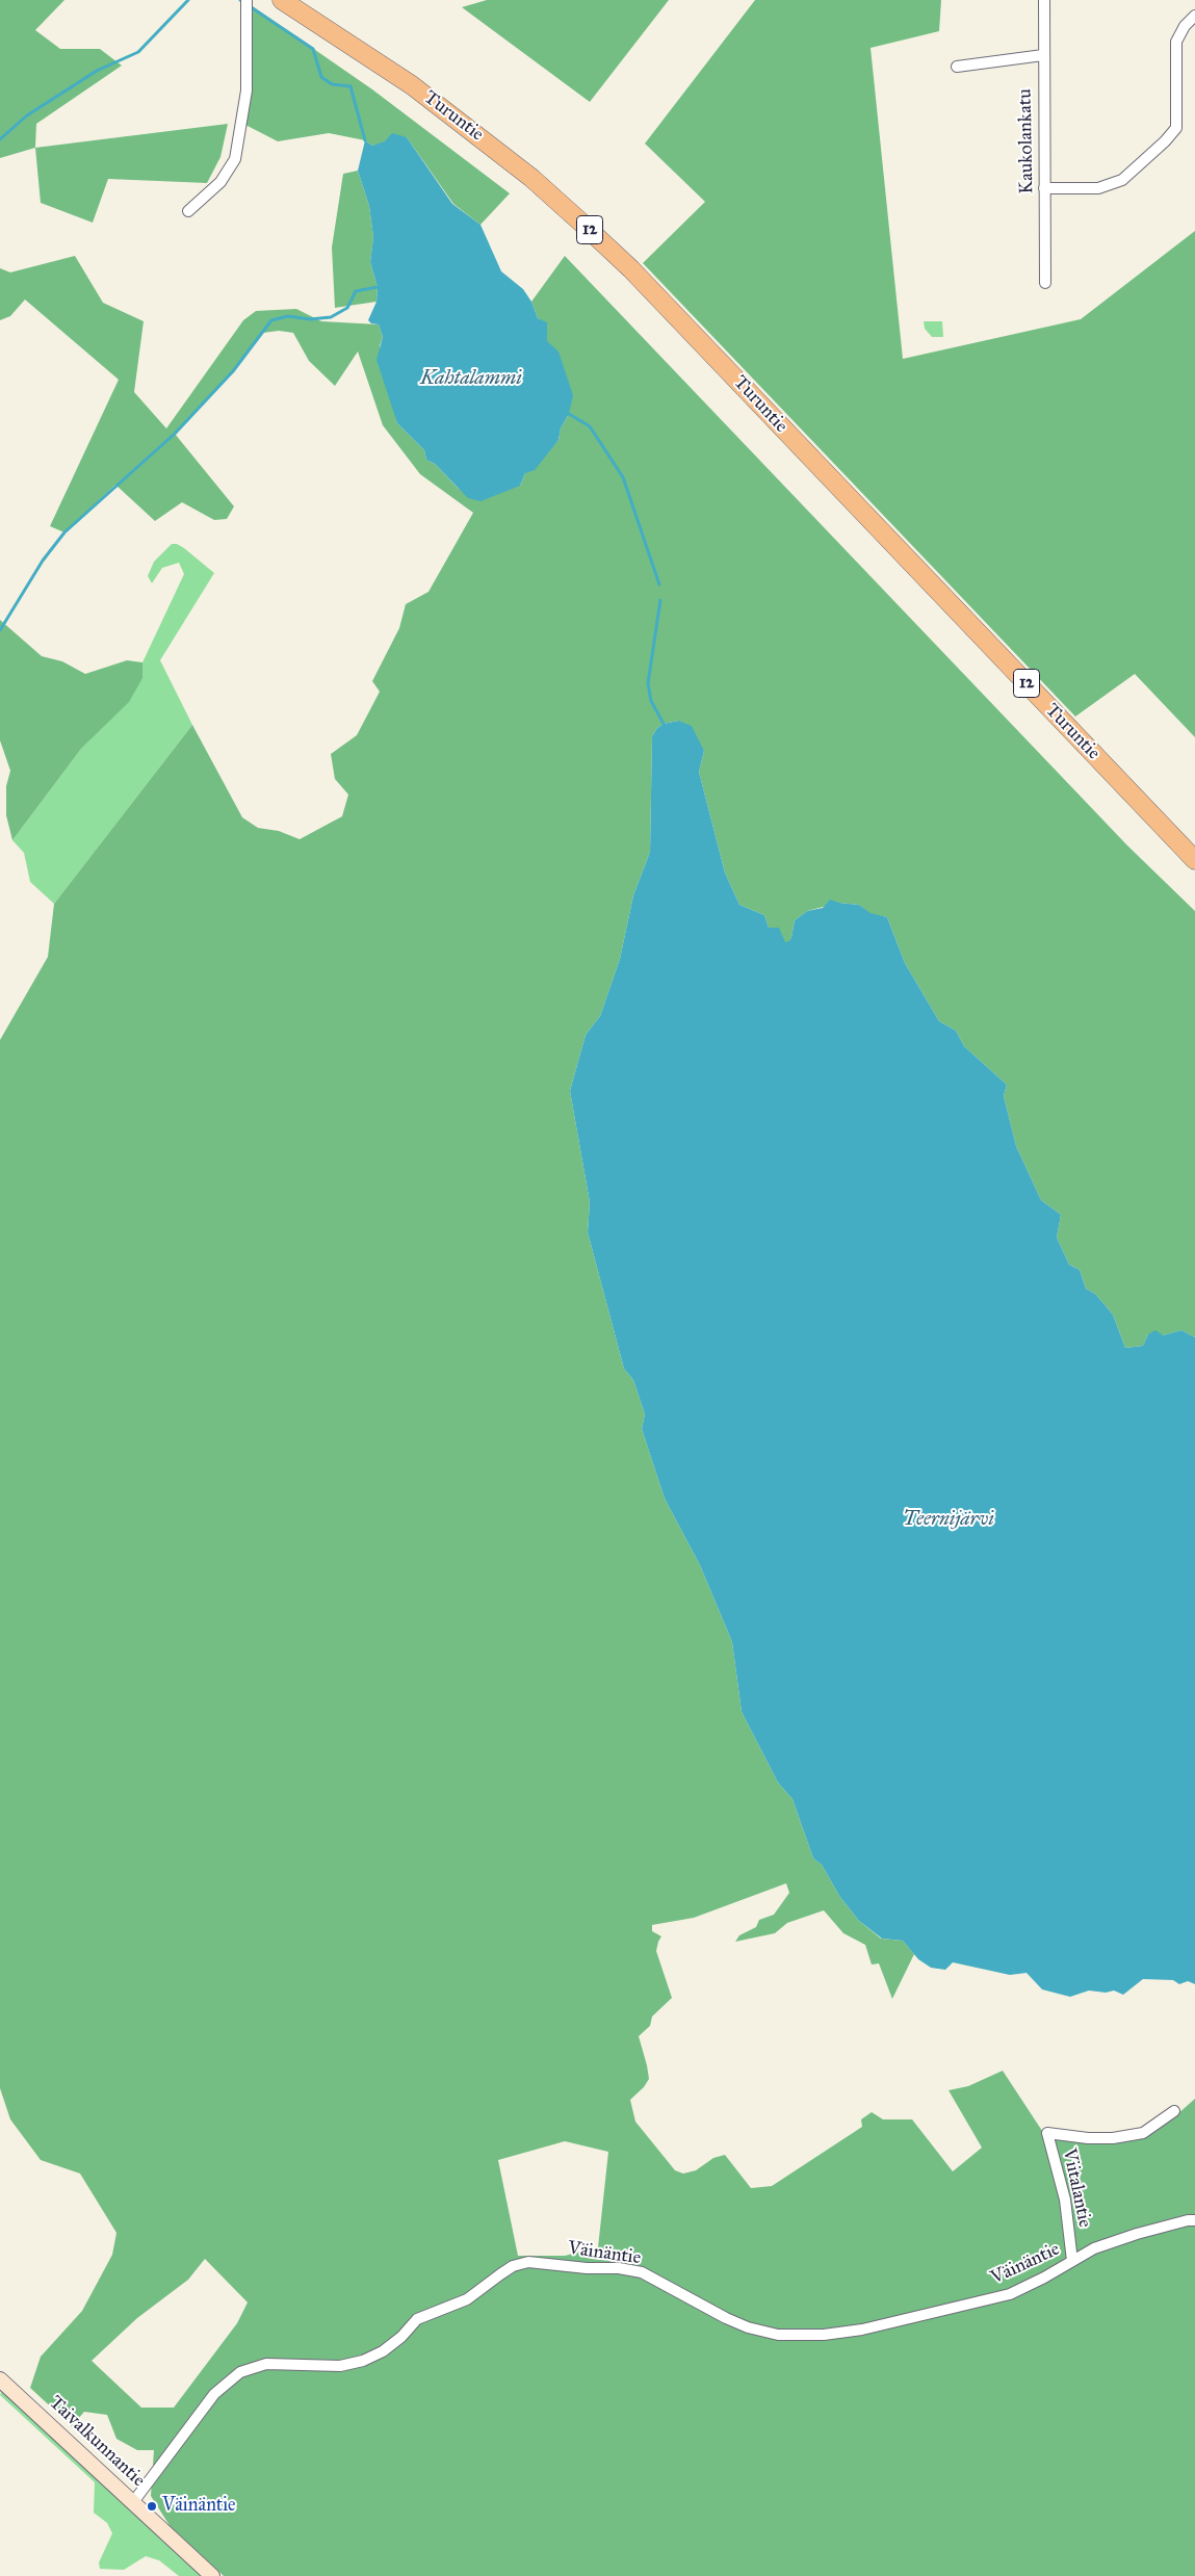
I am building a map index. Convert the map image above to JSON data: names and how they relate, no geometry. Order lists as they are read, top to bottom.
{
  "streets": {
    "highway": ["Turuntie", "12"],
    "street": [
      "Kaukolankatu",
      "Viitalantie",
      "Väinäntie",
      "Taivalkunnantie"
    ]
  },
  "crossings": [
    ["Viitalantie", "Väinäntie"],
    ["Väinäntie", "Taivalkunnantie"]
  ],
  "water": ["Kahtalammi", "Teernijärvi"],
  "places": ["Väinäntie"]
}
